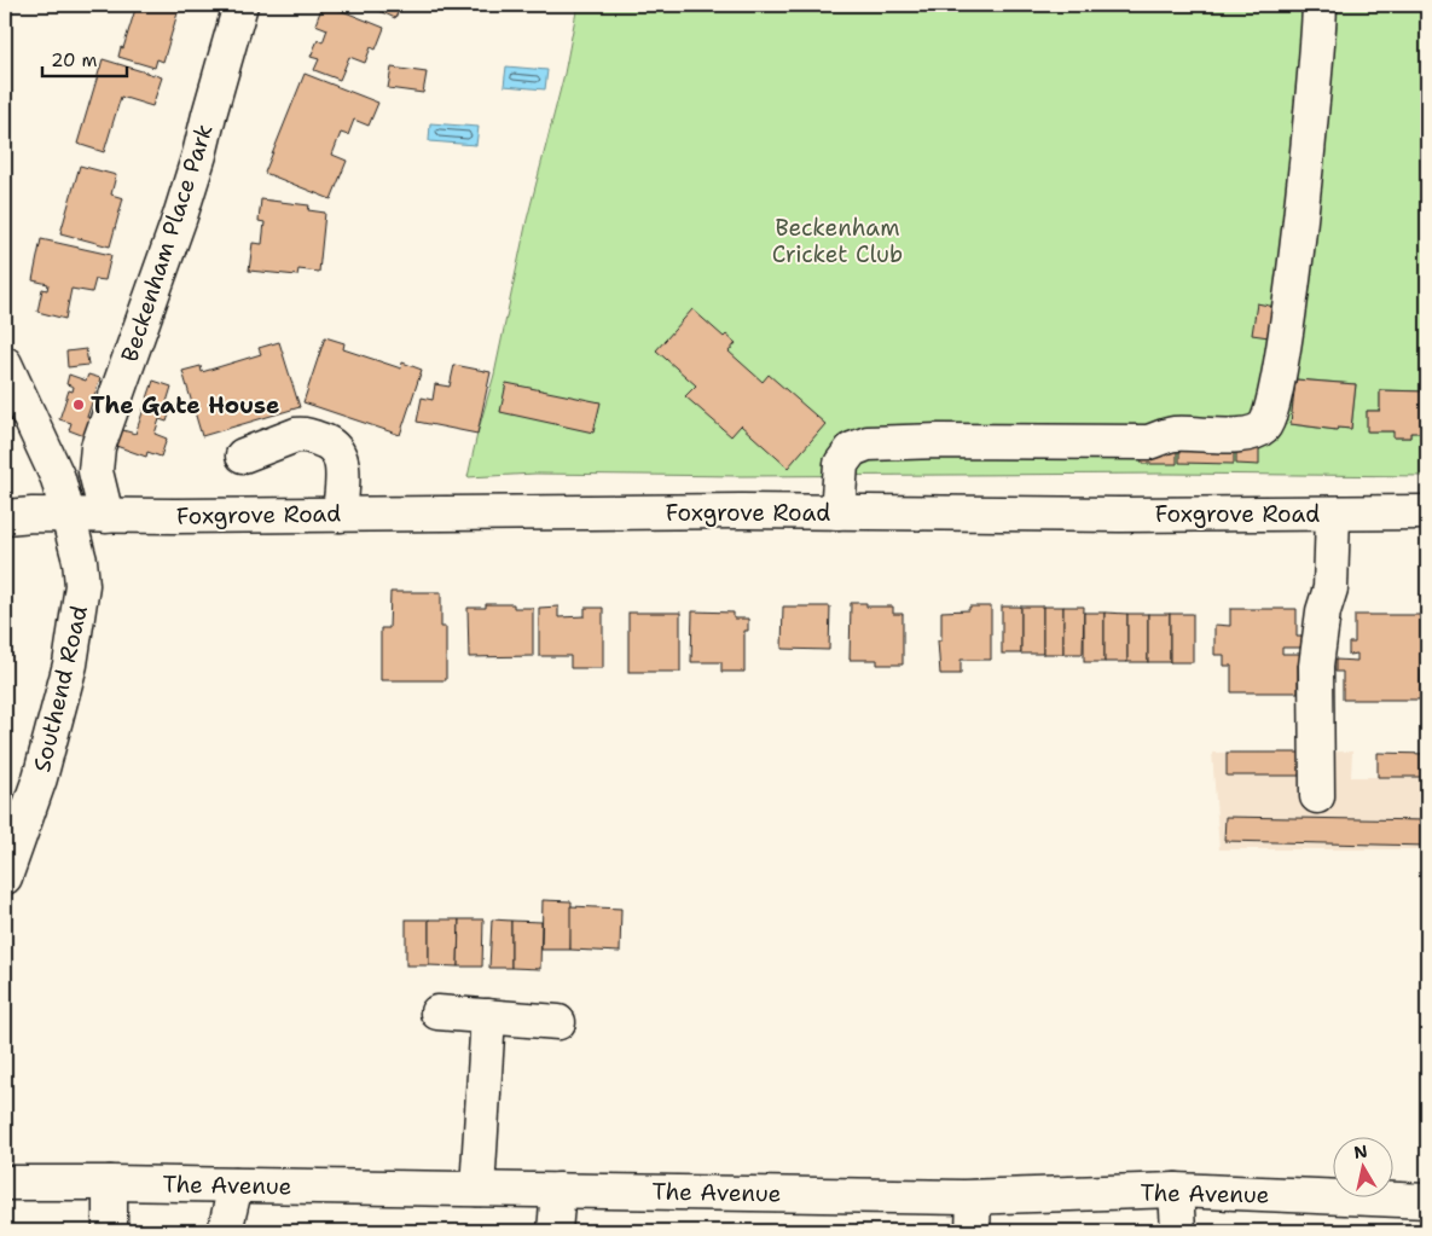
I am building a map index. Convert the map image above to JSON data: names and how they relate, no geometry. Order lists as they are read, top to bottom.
{
  "streets": {
    "street": [
      "Beckenham Place Park",
      "Foxgrove Road",
      "Southend Road",
      "The Avenue"
    ]
  },
  "crossings": [
    ["Beckenham Place Park", "Foxgrove Road"],
    ["Foxgrove Road", "Southend Road"]
  ],
  "parks": ["Beckenham Cricket Club"],
  "places": ["The Gate House"],
  "scale_bar": "20 m",
  "north": "top"
}
